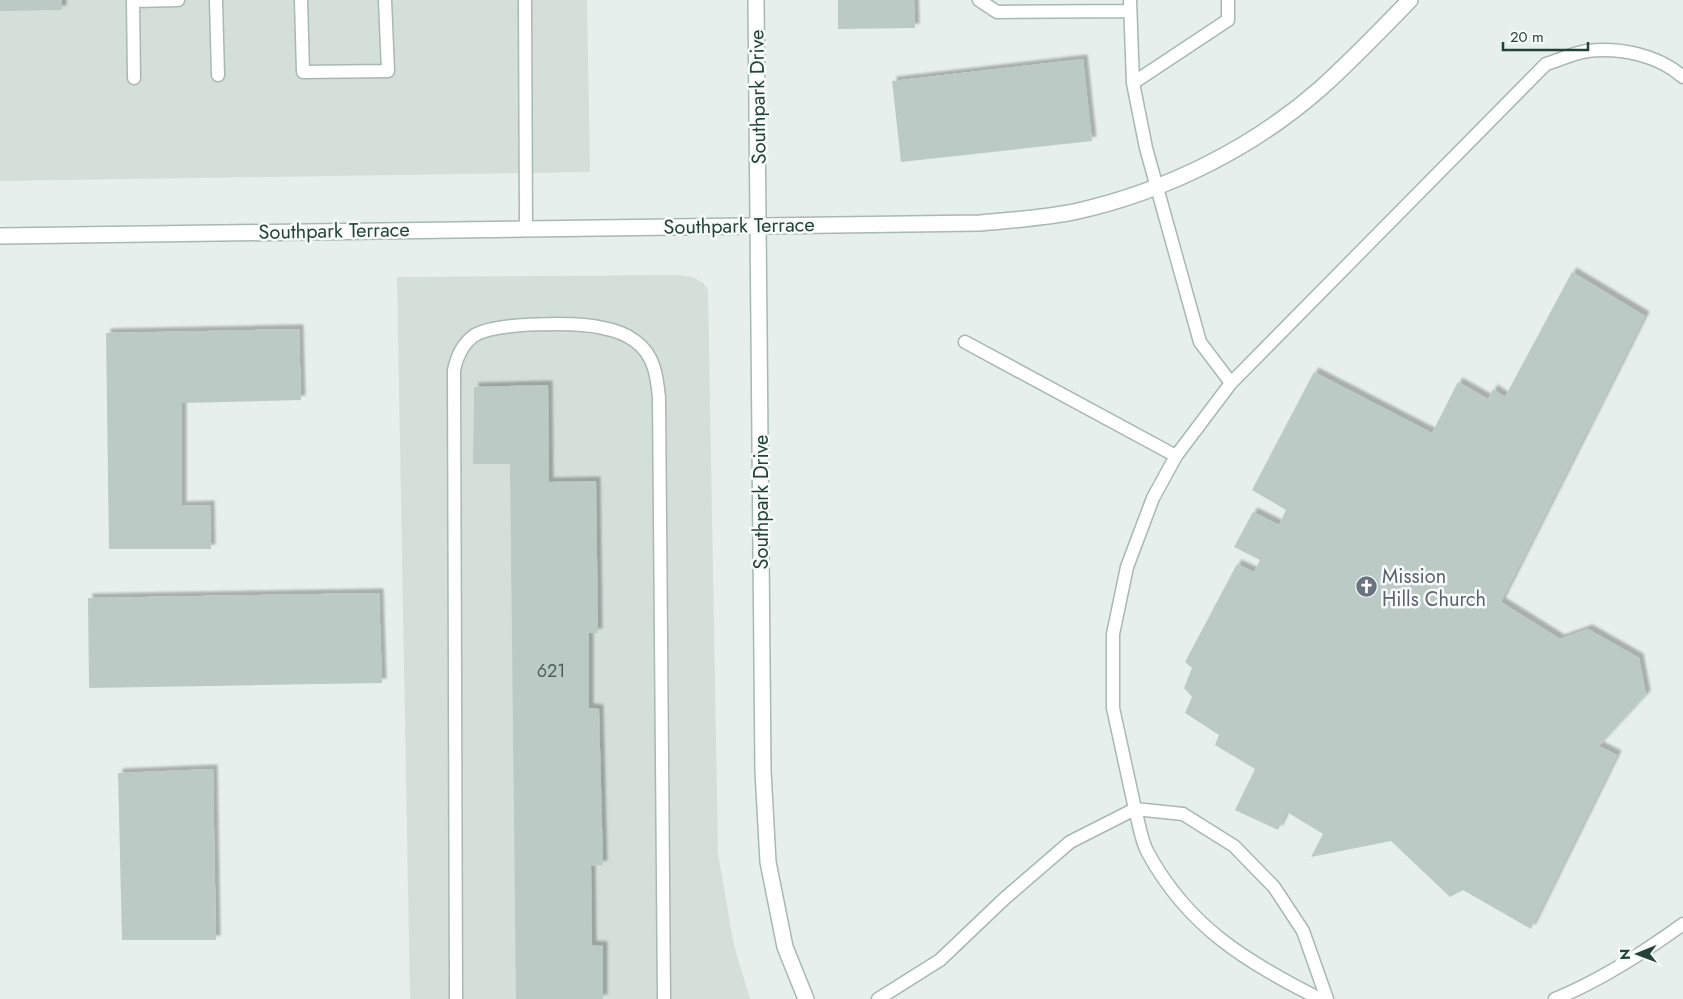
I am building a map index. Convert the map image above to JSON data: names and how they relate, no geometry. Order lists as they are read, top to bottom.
{
  "streets": {
    "street": ["Southpark Drive", "Southpark Terrace"]
  },
  "crossings": [
    ["Southpark Drive", "Southpark Terrace"]
  ],
  "places": {
    "church": ["Mission Hills Church"]
  },
  "house_numbers": ["621"],
  "scale_bar": "20 m",
  "north": "left"
}
